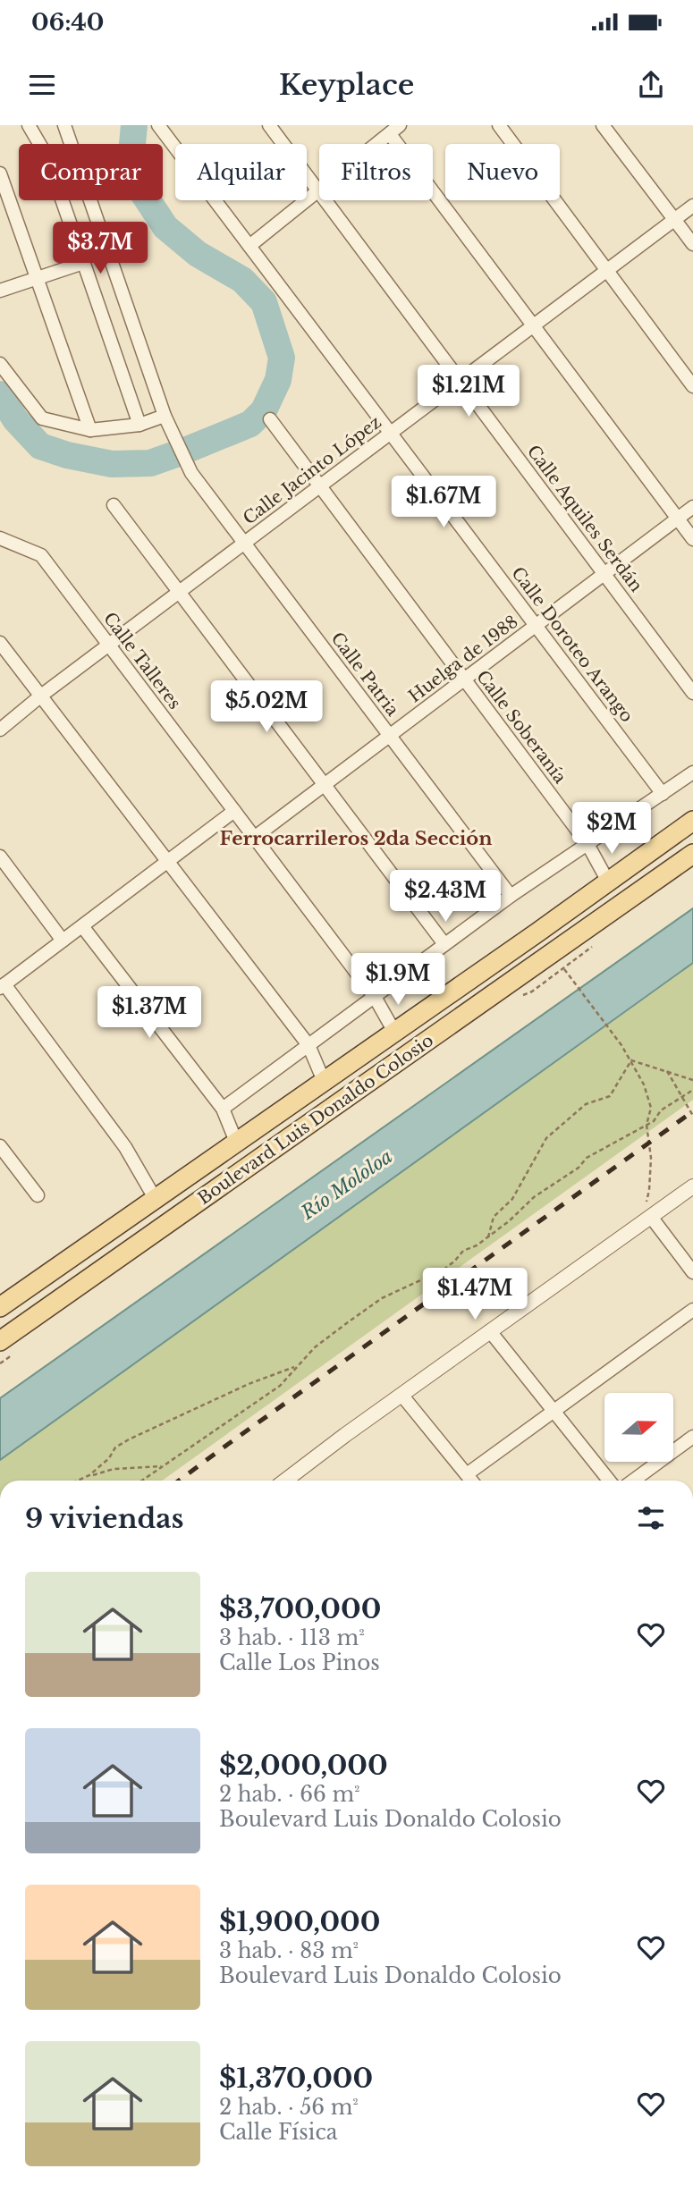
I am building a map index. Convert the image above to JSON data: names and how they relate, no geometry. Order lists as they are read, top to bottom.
{
  "streets": {
    "main road": ["Boulevard Luis Donaldo Colosio"],
    "street": [
      "Calle Jacinto López",
      "Calle Aquiles Serdán",
      "Calle Doroteo Arango",
      "Huelga de 1988",
      "Calle Talleres",
      "Calle Patria",
      "Calle Soberanía"
    ]
  },
  "crossings": [
    ["Calle Jacinto López", "Calle Aquiles Serdán"],
    ["Calle Jacinto López", "Calle Doroteo Arango"],
    ["Calle Jacinto López", "Calle Talleres"],
    ["Calle Jacinto López", "Calle Patria"],
    ["Calle Jacinto López", "Calle Soberanía"],
    ["Calle Aquiles Serdán", "Huelga de 1988"],
    ["Calle Doroteo Arango", "Huelga de 1988"],
    ["Huelga de 1988", "Calle Talleres"],
    ["Huelga de 1988", "Calle Patria"],
    ["Huelga de 1988", "Calle Soberanía"],
    ["Calle Talleres", "Boulevard Luis Donaldo Colosio"],
    ["Calle Soberanía", "Boulevard Luis Donaldo Colosio"]
  ],
  "districts": ["Ferrocarrileros 2da Sección"],
  "water": ["Río Mololoa"],
  "north": "right",
  "page": {
    "status": "06:40",
    "header": "Keyplace",
    "chip": [
      "Comprar",
      "Alquilar",
      "Filtros",
      "Nuevo"
    ],
    "price": [
      "$3.7M",
      "$1.21M",
      "$1.67M",
      "$5.02M",
      "$2M",
      "$2.43M",
      "$1.9M",
      "$1.37M",
      "$1.47M"
    ],
    "heading": "9 viviendas",
    "list": [
      {
        "name": "$3,700,000",
        "note": "3 hab. · 113 m² · Calle Los Pinos"
      },
      {
        "name": "$2,000,000",
        "note": "2 hab. · 66 m² · Boulevard Luis Donaldo Colosio"
      },
      {
        "name": "$1,900,000",
        "note": "3 hab. · 83 m² · Boulevard Luis Donaldo Colosio"
      },
      {
        "name": "$1,370,000",
        "note": "2 hab. · 56 m² · Calle Física"
      }
    ]
  }
}
